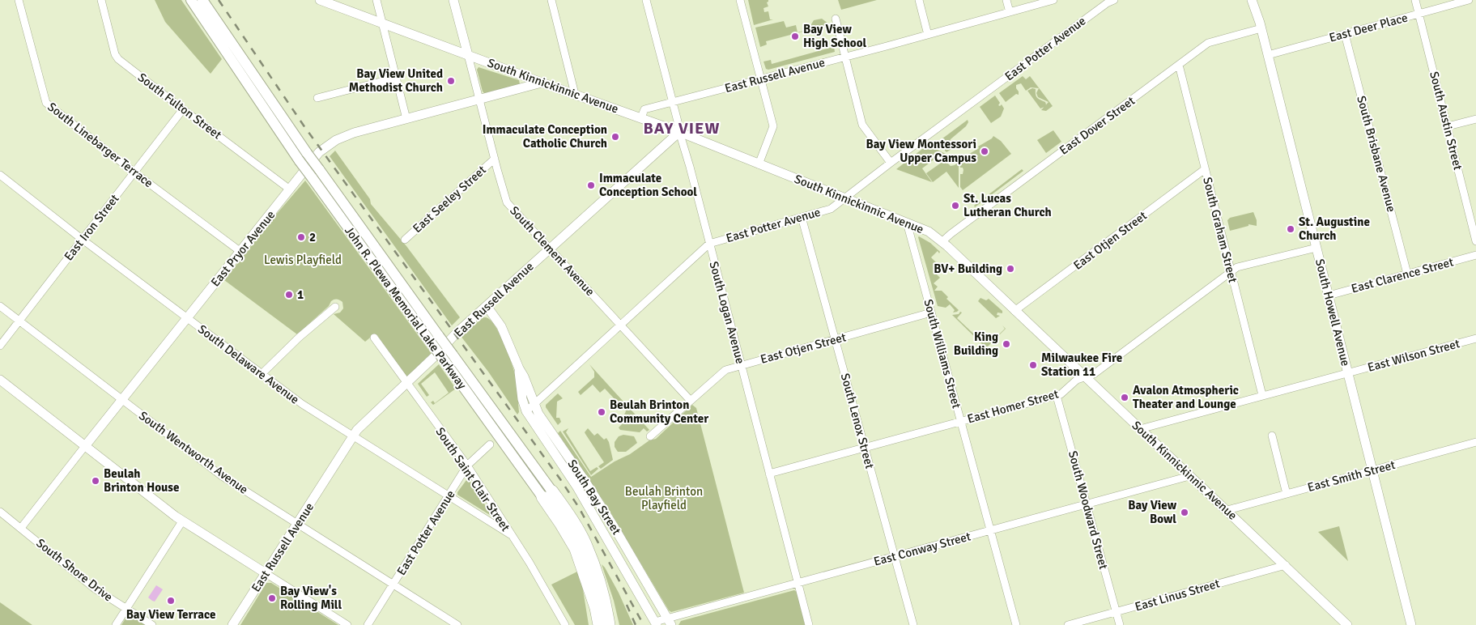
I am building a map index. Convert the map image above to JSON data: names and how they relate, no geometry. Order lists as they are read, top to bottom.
{
  "streets": {
    "highway": ["John R. Plewa Memorial Lake Parkway"],
    "main road": [
      "East Russell Avenue",
      "South Kinnickinnic Avenue",
      "East Pryor Avenue",
      "South Clement Avenue",
      "South Howell Avenue",
      "South Bay Street"
    ],
    "street": [
      "East Deer Place",
      "East Potter Avenue",
      "South Fulton Street",
      "South Austin Street",
      "East Dover Street",
      "South Linebarger Terrace",
      "South Brisbane Avenue",
      "East Seeley Street",
      "East Iron Street",
      "South Graham Street",
      "East Otjen Street",
      "East Clarence Street",
      "South Logan Avenue",
      "South Williams Street",
      "East Wilson Street",
      "South Delaware Avenue",
      "East Homer Street",
      "South Lenox Street",
      "South Wentworth Avenue",
      "East Smith Street",
      "South Saint Clair Street",
      "South Woodward Street",
      "East Conway Street",
      "South Shore Drive",
      "East Linus Street"
    ]
  },
  "crossings": [
    ["East Deer Place", "South Austin Street"],
    ["East Deer Place", "South Brisbane Avenue"],
    ["East Deer Place", "South Howell Avenue"],
    ["East Potter Avenue", "South Kinnickinnic Avenue"],
    ["East Potter Avenue", "South Clement Avenue"],
    ["East Potter Avenue", "South Logan Avenue"],
    ["East Potter Avenue", "South Delaware Avenue"],
    ["East Potter Avenue", "South Lenox Street"],
    ["East Potter Avenue", "South Wentworth Avenue"],
    ["East Potter Avenue", "South Saint Clair Street"],
    ["East Potter Avenue", "South Bay Street"],
    ["East Russell Avenue", "South Kinnickinnic Avenue"],
    ["East Russell Avenue", "South Clement Avenue"],
    ["East Russell Avenue", "South Logan Avenue"],
    ["East Russell Avenue", "South Delaware Avenue"],
    ["East Russell Avenue", "South Wentworth Avenue"],
    ["East Russell Avenue", "South Saint Clair Street"],
    ["East Russell Avenue", "South Bay Street"],
    ["South Kinnickinnic Avenue", "East Dover Street"],
    ["South Kinnickinnic Avenue", "East Otjen Street"],
    ["South Kinnickinnic Avenue", "East Pryor Avenue"],
    ["South Kinnickinnic Avenue", "South Clement Avenue"],
    ["South Kinnickinnic Avenue", "South Logan Avenue"],
    ["South Kinnickinnic Avenue", "South Williams Street"],
    ["South Kinnickinnic Avenue", "East Wilson Street"],
    ["South Kinnickinnic Avenue", "East Homer Street"],
    ["South Kinnickinnic Avenue", "East Smith Street"],
    ["South Kinnickinnic Avenue", "East Conway Street"],
    ["South Kinnickinnic Avenue", "East Linus Street"],
    ["South Fulton Street", "East Iron Street"],
    ["South Fulton Street", "East Pryor Avenue"],
    ["East Dover Street", "South Graham Street"],
    ["East Dover Street", "South Howell Avenue"],
    ["South Linebarger Terrace", "East Iron Street"],
    ["South Linebarger Terrace", "East Pryor Avenue"],
    ["South Brisbane Avenue", "East Clarence Street"],
    ["East Seeley Street", "South Clement Avenue"],
    ["East Iron Street", "South Delaware Avenue"],
    ["East Iron Street", "South Wentworth Avenue"],
    ["South Graham Street", "East Otjen Street"],
    ["South Graham Street", "East Wilson Street"],
    ["South Graham Street", "East Homer Street"],
    ["East Otjen Street", "South Clement Avenue"],
    ["East Otjen Street", "South Logan Avenue"],
    ["East Otjen Street", "South Williams Street"],
    ["East Otjen Street", "South Lenox Street"],
    ["East Pryor Avenue", "South Clement Avenue"],
    ["East Pryor Avenue", "South Delaware Avenue"],
    ["East Pryor Avenue", "South Wentworth Avenue"],
    ["East Pryor Avenue", "South Shore Drive"],
    ["East Clarence Street", "South Howell Avenue"],
    ["South Logan Avenue", "East Homer Street"],
    ["South Logan Avenue", "East Conway Street"],
    ["South Howell Avenue", "East Wilson Street"],
    ["South Howell Avenue", "East Homer Street"],
    ["South Howell Avenue", "East Smith Street"],
    ["South Williams Street", "East Homer Street"],
    ["South Williams Street", "East Conway Street"],
    ["South Delaware Avenue", "South Saint Clair Street"],
    ["East Homer Street", "South Lenox Street"],
    ["East Homer Street", "South Woodward Street"],
    ["South Lenox Street", "East Conway Street"],
    ["South Bay Street", "East Conway Street"],
    ["South Woodward Street", "East Conway Street"],
    ["South Woodward Street", "East Linus Street"]
  ],
  "districts": ["BAY VIEW"],
  "parks": ["Lewis Playfield", "Beulah Brinton Playfield"],
  "places": [
    "Bay View High School",
    "Bay View United Methodist Church",
    "Immaculate Conception Catholic Church",
    "Bay View Montessori Upper Campus",
    "Immaculate Conception School",
    "St. Lucas Lutheran Church",
    "St. Augustine Church",
    "2",
    "BV+ Building",
    "1",
    "King Building",
    "Milwaukee Fire Station 11",
    "Avalon Atmospheric Theater and Lounge",
    "Beulah Brinton Community Center",
    "Beulah Brinton House",
    "Bay View Bowl",
    "Bay View's Rolling Mill",
    "Bay View Terrace"
  ]
}
